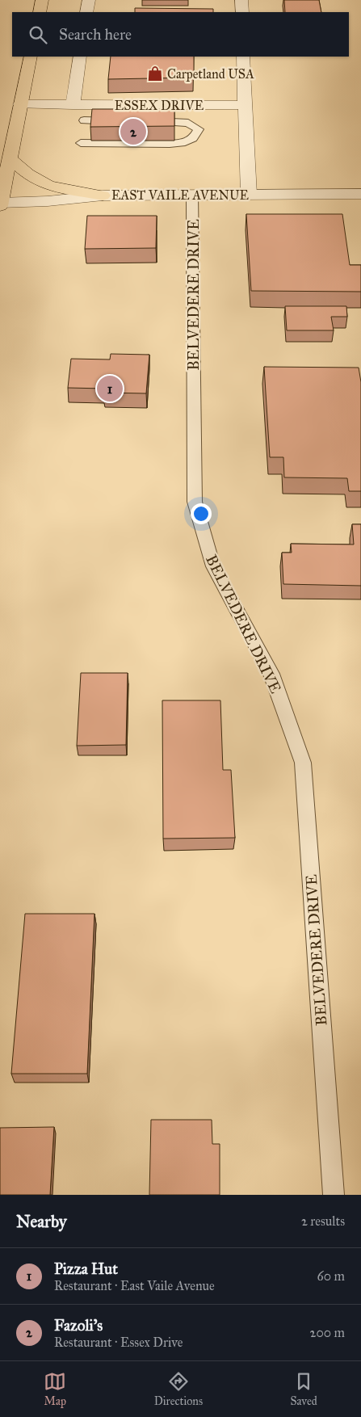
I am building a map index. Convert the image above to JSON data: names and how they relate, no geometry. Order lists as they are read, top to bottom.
{
  "streets": {
    "street": ["ESSEX DRIVE", "EAST VAILE AVENUE"],
    "lane": ["BELVEDERE DRIVE"]
  },
  "crossings": [
    ["EAST VAILE AVENUE", "BELVEDERE DRIVE"]
  ],
  "places": {
    "shop": ["Carpetland USA"]
  },
  "page": {
    "search": "Search here",
    "pins": ["2", "1"],
    "heading": ["Nearby", "2 results"],
    "list": [
      {
        "mark": "1",
        "name": "Pizza Hut",
        "note": "Restaurant · East Vaile Avenue",
        "value": "60 m"
      },
      {
        "mark": "2",
        "name": "Fazoli's",
        "note": "Restaurant · Essex Drive",
        "value": "200 m"
      }
    ],
    "nav": ["Map", "Directions", "Saved"]
  }
}
